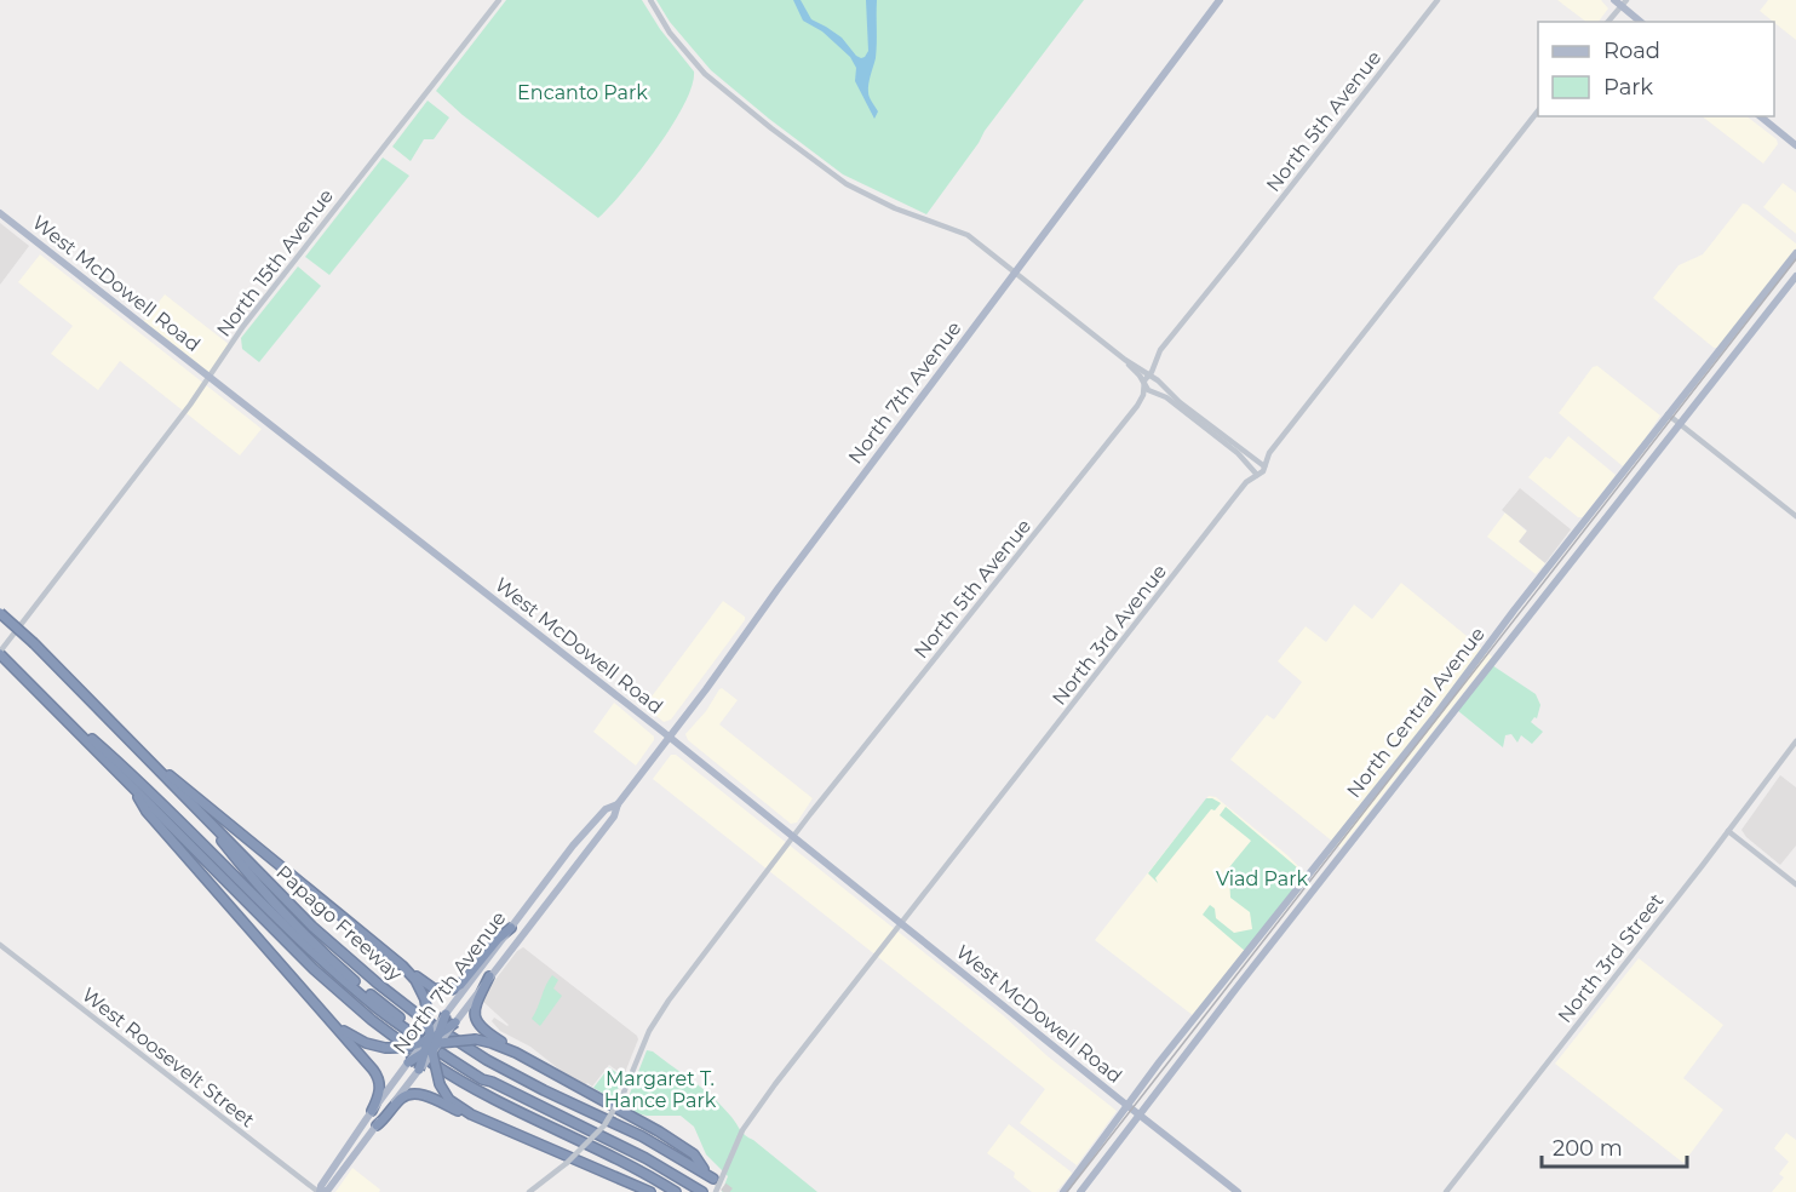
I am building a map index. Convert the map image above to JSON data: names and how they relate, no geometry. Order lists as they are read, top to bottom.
{
  "streets": {
    "highway": ["Papago Freeway"],
    "main road": ["West McDowell Road", "North 7th Avenue", "North Central Avenue"],
    "street": [
      "North 5th Avenue",
      "North 15th Avenue",
      "North 3rd Avenue",
      "North 3rd Street",
      "West Roosevelt Street"
    ]
  },
  "crossings": [
    ["North 5th Avenue", "West McDowell Road"],
    ["North 15th Avenue", "West McDowell Road"],
    ["West McDowell Road", "North 7th Avenue"],
    ["West McDowell Road", "North 3rd Avenue"],
    ["West McDowell Road", "North Central Avenue"],
    ["North 7th Avenue", "West Roosevelt Street"]
  ],
  "parks": ["Encanto Park", "Viad Park", "Margaret T. Hance Park"],
  "legend": ["Road", "Park"],
  "scale_bar": "200 m"
}
